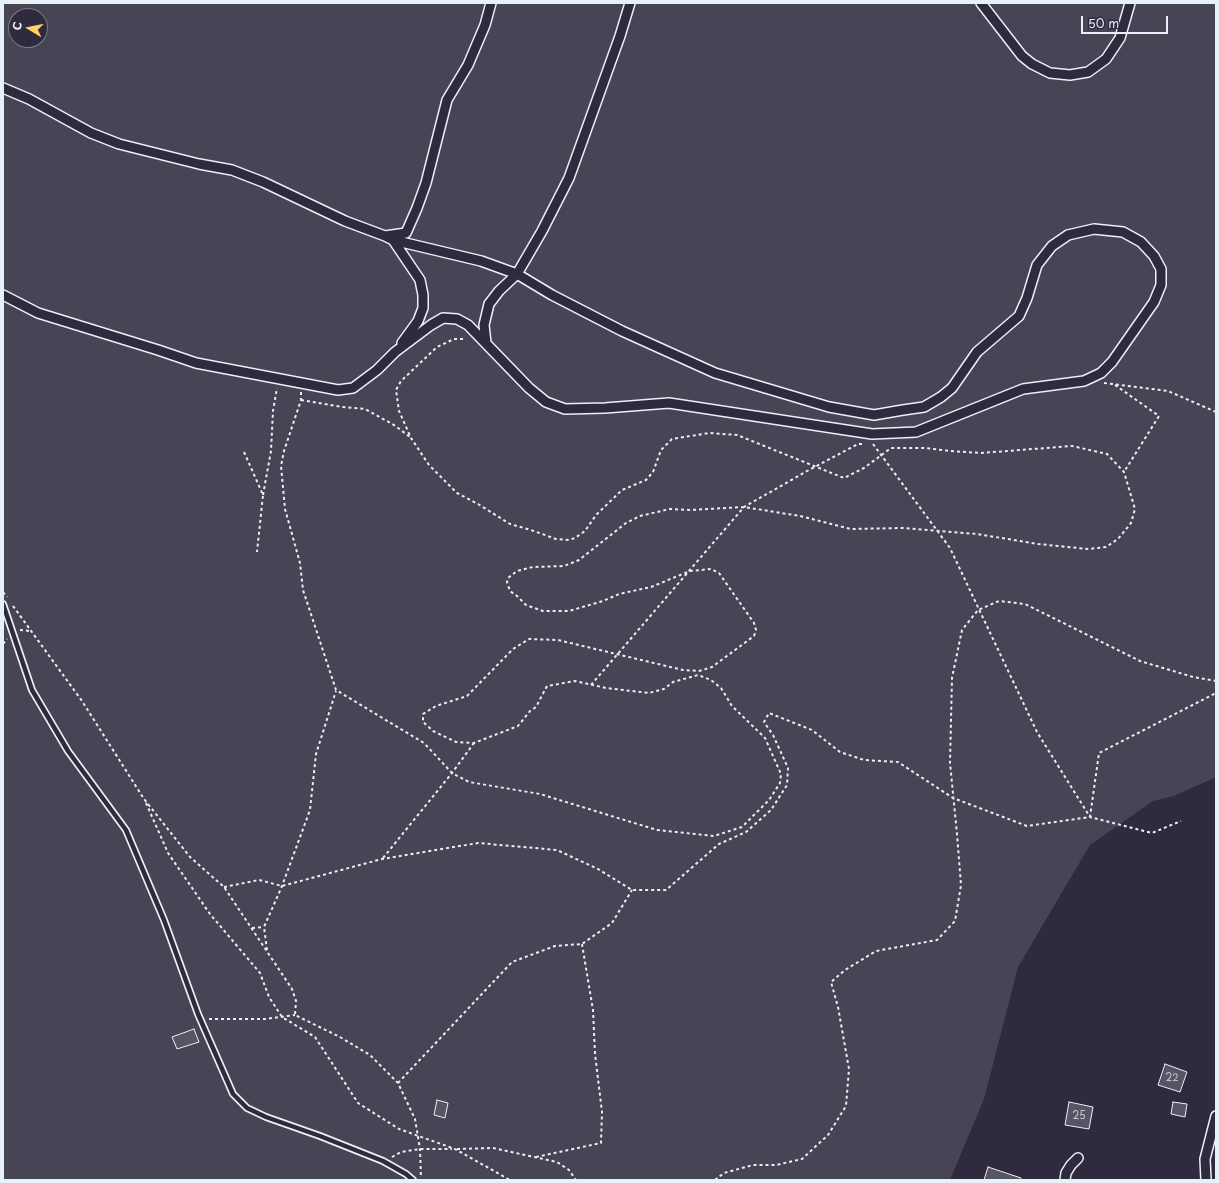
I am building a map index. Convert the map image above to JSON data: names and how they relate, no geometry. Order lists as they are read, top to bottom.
{
  "house_numbers": ["22", "25"],
  "scale_bar": "50 m",
  "north": "left"
}
